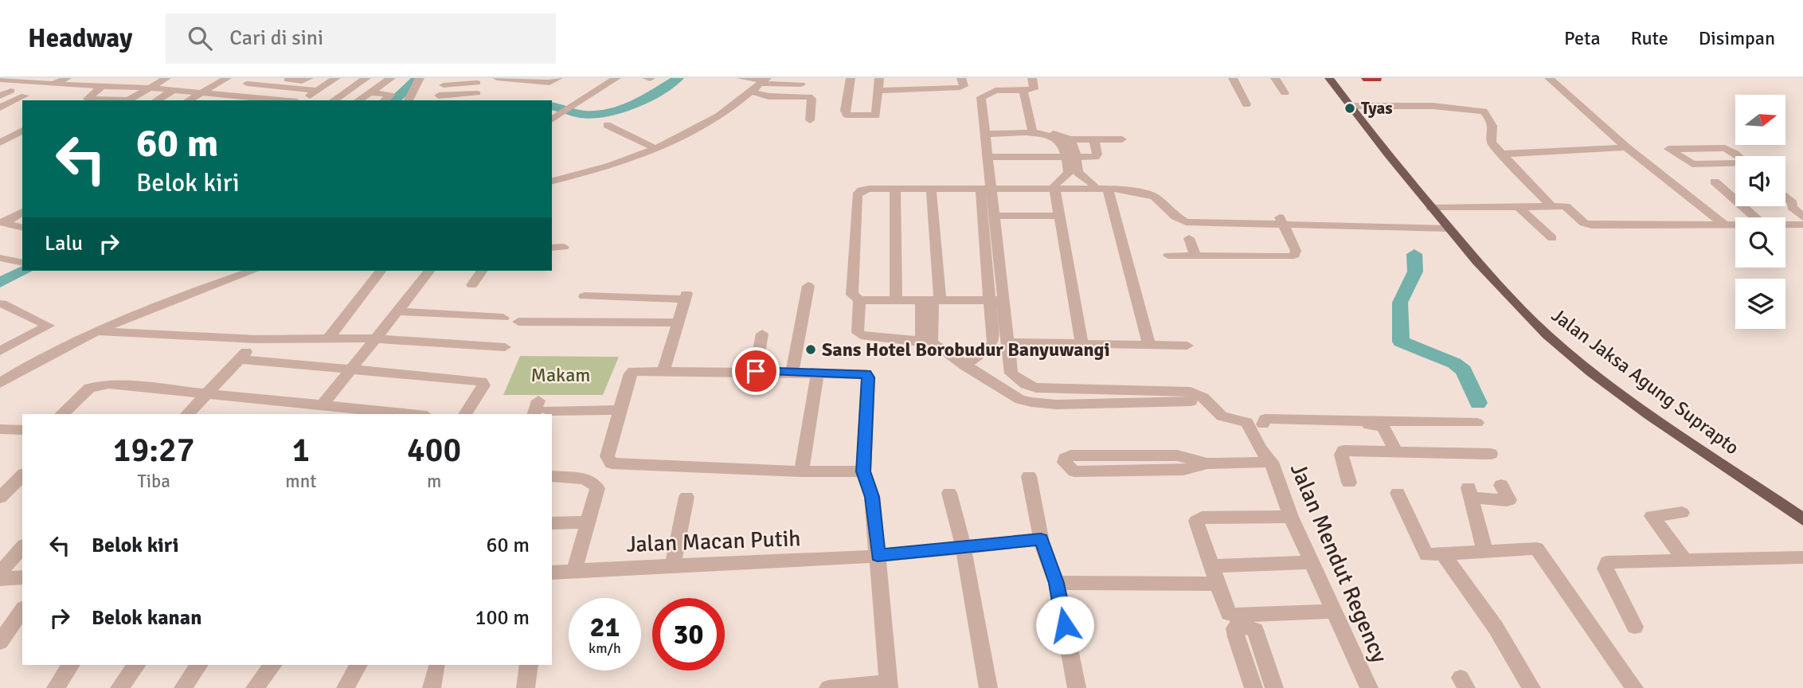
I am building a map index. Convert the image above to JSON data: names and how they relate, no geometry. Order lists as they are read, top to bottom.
{
  "streets": {
    "main road": ["Jalan Jaksa Agung Suprapto"],
    "street": ["Jalan Macan Putih", "Jalan Mendut Regency"]
  },
  "parks": ["Makam"],
  "places": ["Tyas", "Sans Hotel Borobudur Banyuwangi"],
  "north": "right",
  "page": {
    "header": "Headway",
    "search": "Cari di sini",
    "nav": ["Peta", "Rute", "Disimpan"],
    "turn": ["60 m", "Belok kiri"],
    "then": "Lalu",
    "eta": [
      "19:27",
      "Tiba",
      "1",
      "mnt",
      "400",
      "m"
    ],
    "list": [
      {
        "name": "Belok kiri",
        "value": "60 m"
      },
      {
        "name": "Belok kanan",
        "value": "100 m"
      }
    ],
    "speed": "21 km/h",
    "limit": "30"
  }
}
